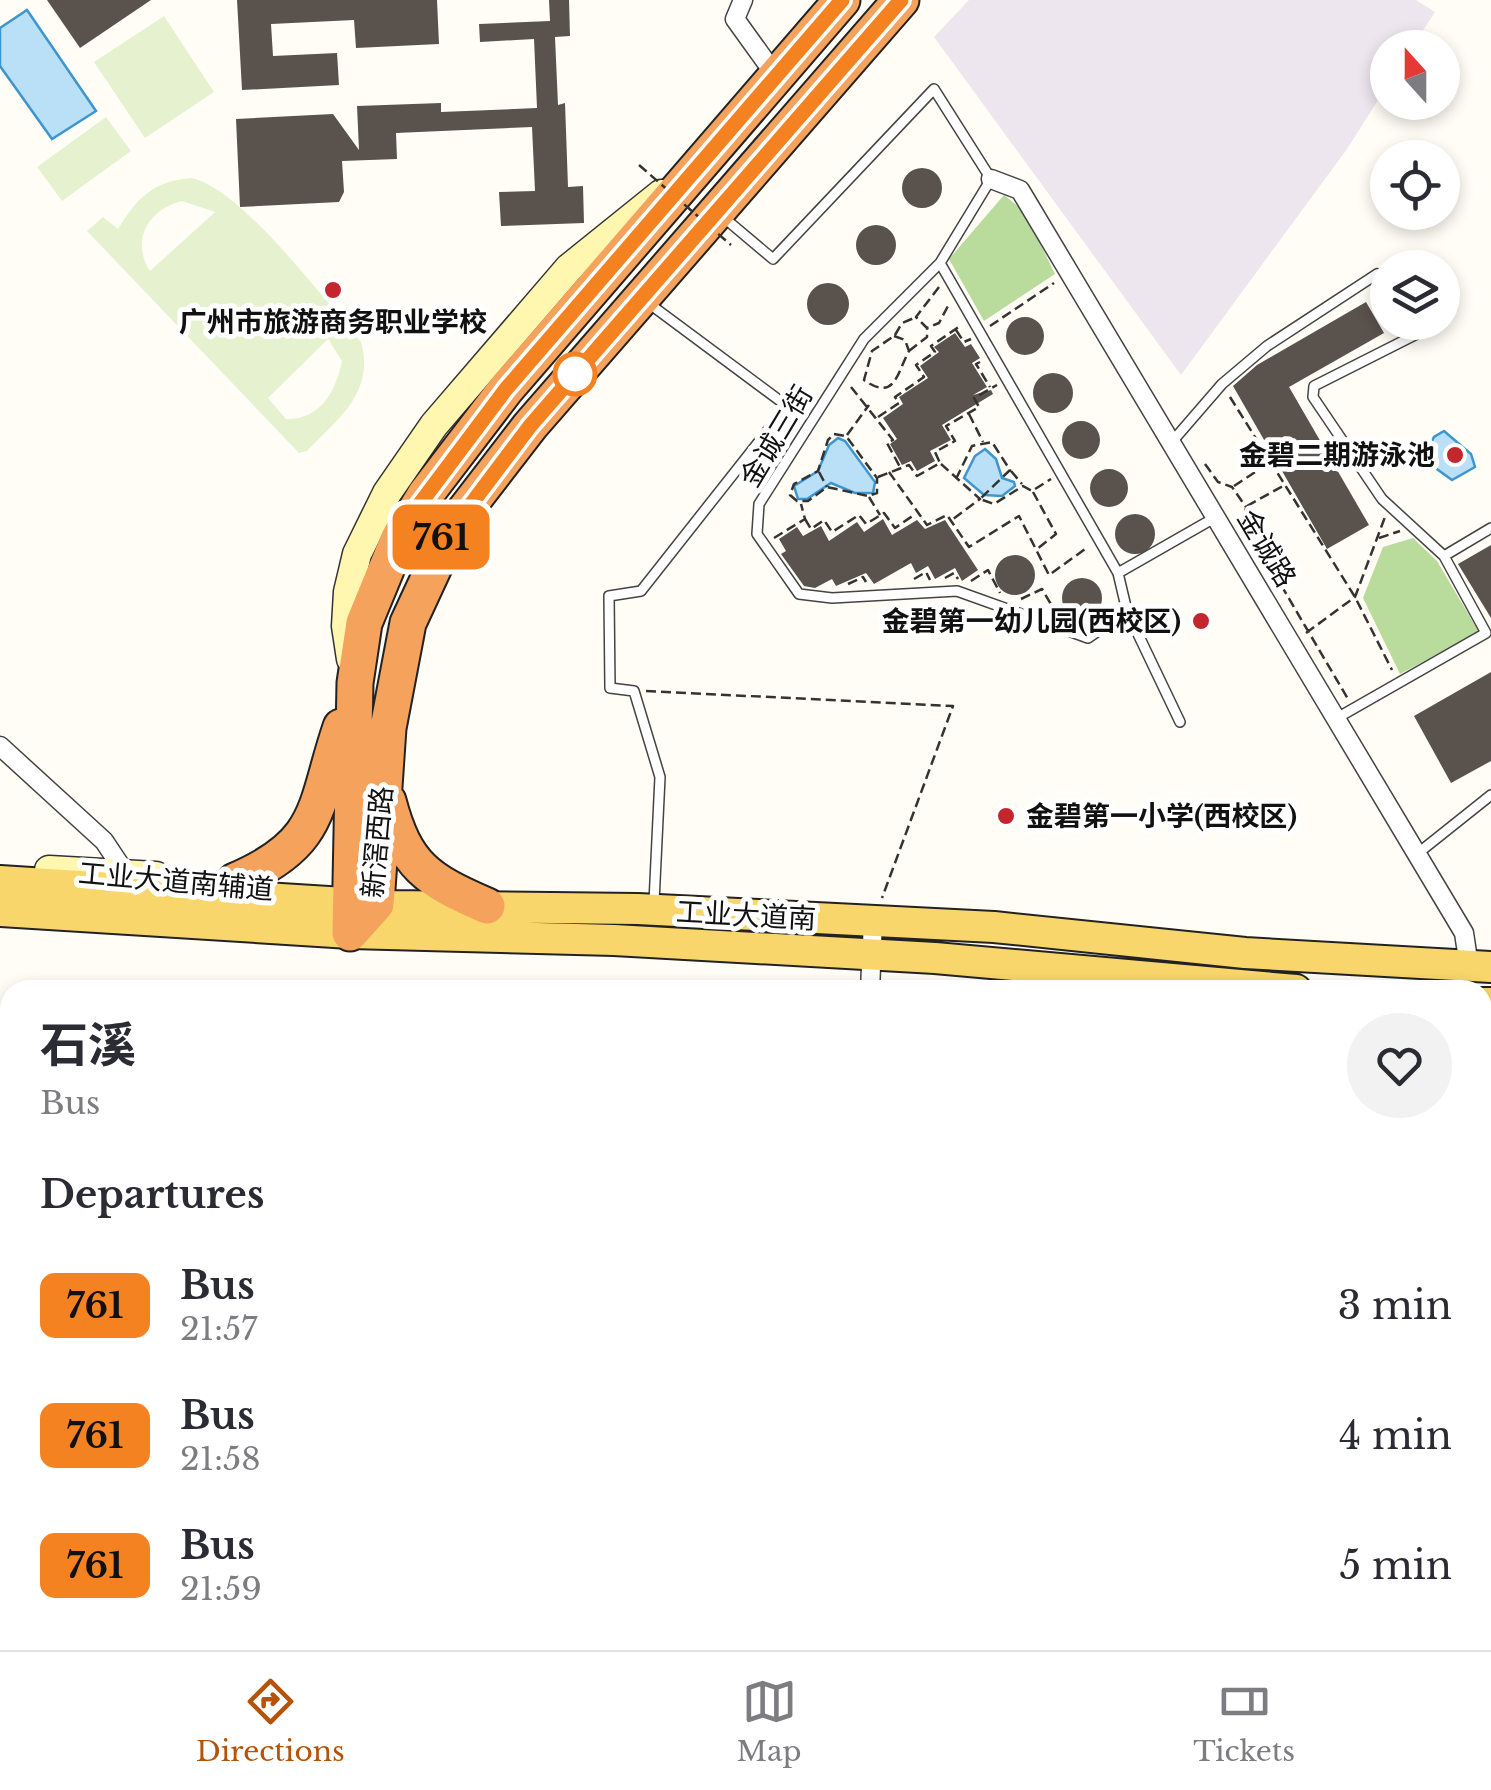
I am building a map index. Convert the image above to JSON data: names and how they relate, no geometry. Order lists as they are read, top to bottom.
{
  "streets": {
    "highway": ["新滘西路"],
    "main road": ["工业大道南辅道", "工业大道南"],
    "street": ["金诚路"],
    "lane": ["金诚三街"]
  },
  "crossings": [
    ["金诚三街", "金诚路"],
    ["金诚路", "工业大道南"],
    ["新滘西路", "工业大道南辅道"],
    ["新滘西路", "工业大道南"],
    ["工业大道南辅道", "工业大道南"]
  ],
  "places": [
    "广州市旅游商务职业学校",
    "金碧二期游泳池",
    "金碧第一幼儿园(西校区)",
    "金碧第一小学(西校区)"
  ],
  "lines": ["bus line 761"],
  "north": "top",
  "page": {
    "on_map": "761",
    "heading": [
      ["石溪", "Bus"],
      "Departures"
    ],
    "list": [
      {
        "mark": "761",
        "name": "Bus",
        "note": "21:57",
        "value": "3 min"
      },
      {
        "mark": "761",
        "name": "Bus",
        "note": "21:58",
        "value": "4 min"
      },
      {
        "mark": "761",
        "name": "Bus",
        "note": "21:59",
        "value": "5 min"
      }
    ],
    "tabs": ["Directions", "Map", "Tickets"]
  }
}
